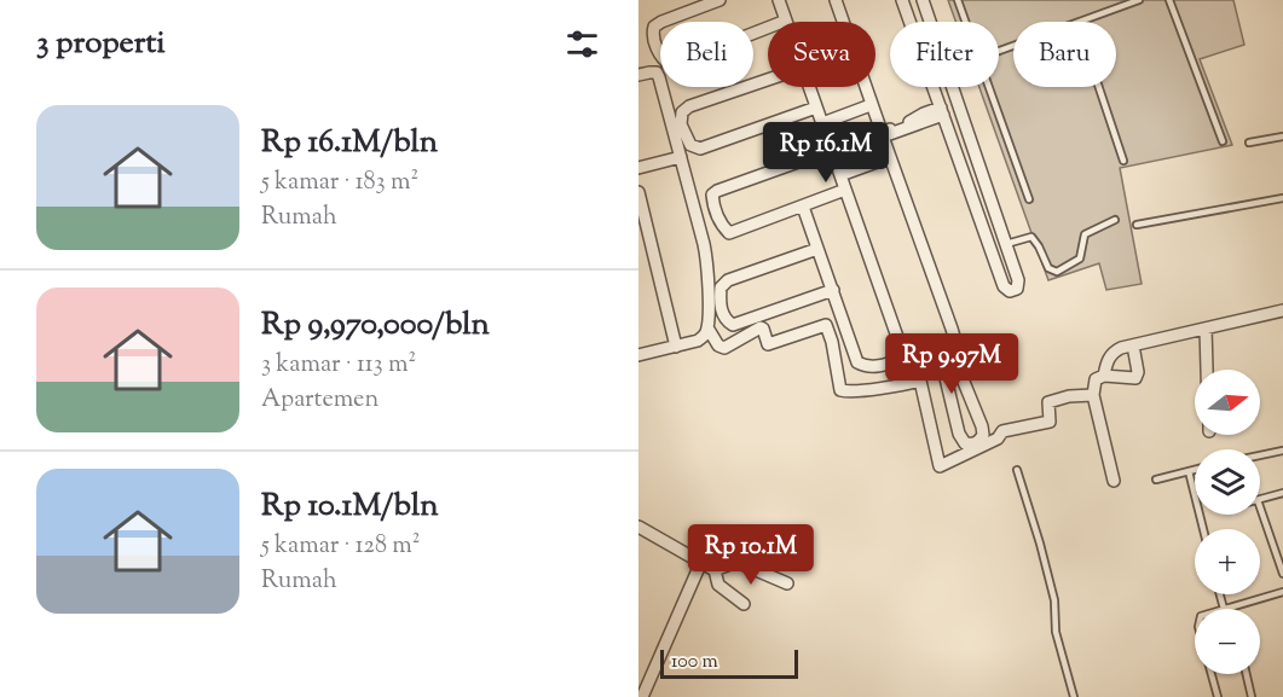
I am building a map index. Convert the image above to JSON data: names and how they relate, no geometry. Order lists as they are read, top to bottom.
{
  "scale_bar": "100 m",
  "north": "right",
  "page": {
    "heading": "3 properti",
    "chip": [
      "Beli",
      "Sewa",
      "Filter",
      "Baru"
    ],
    "list": [
      {
        "name": "Rp 16.1M/bln",
        "note": "5 kamar · 183 m² · Rumah"
      },
      {
        "name": "Rp 9,970,000/bln",
        "note": "3 kamar · 113 m² · Apartemen"
      },
      {
        "name": "Rp 10.1M/bln",
        "note": "5 kamar · 128 m² · Rumah"
      }
    ],
    "price": ["Rp 16.1M", "Rp 9.97M", "Rp 10.1M"],
    "map_buttons": ["+", "−"],
    "scale": "100 m"
  }
}
